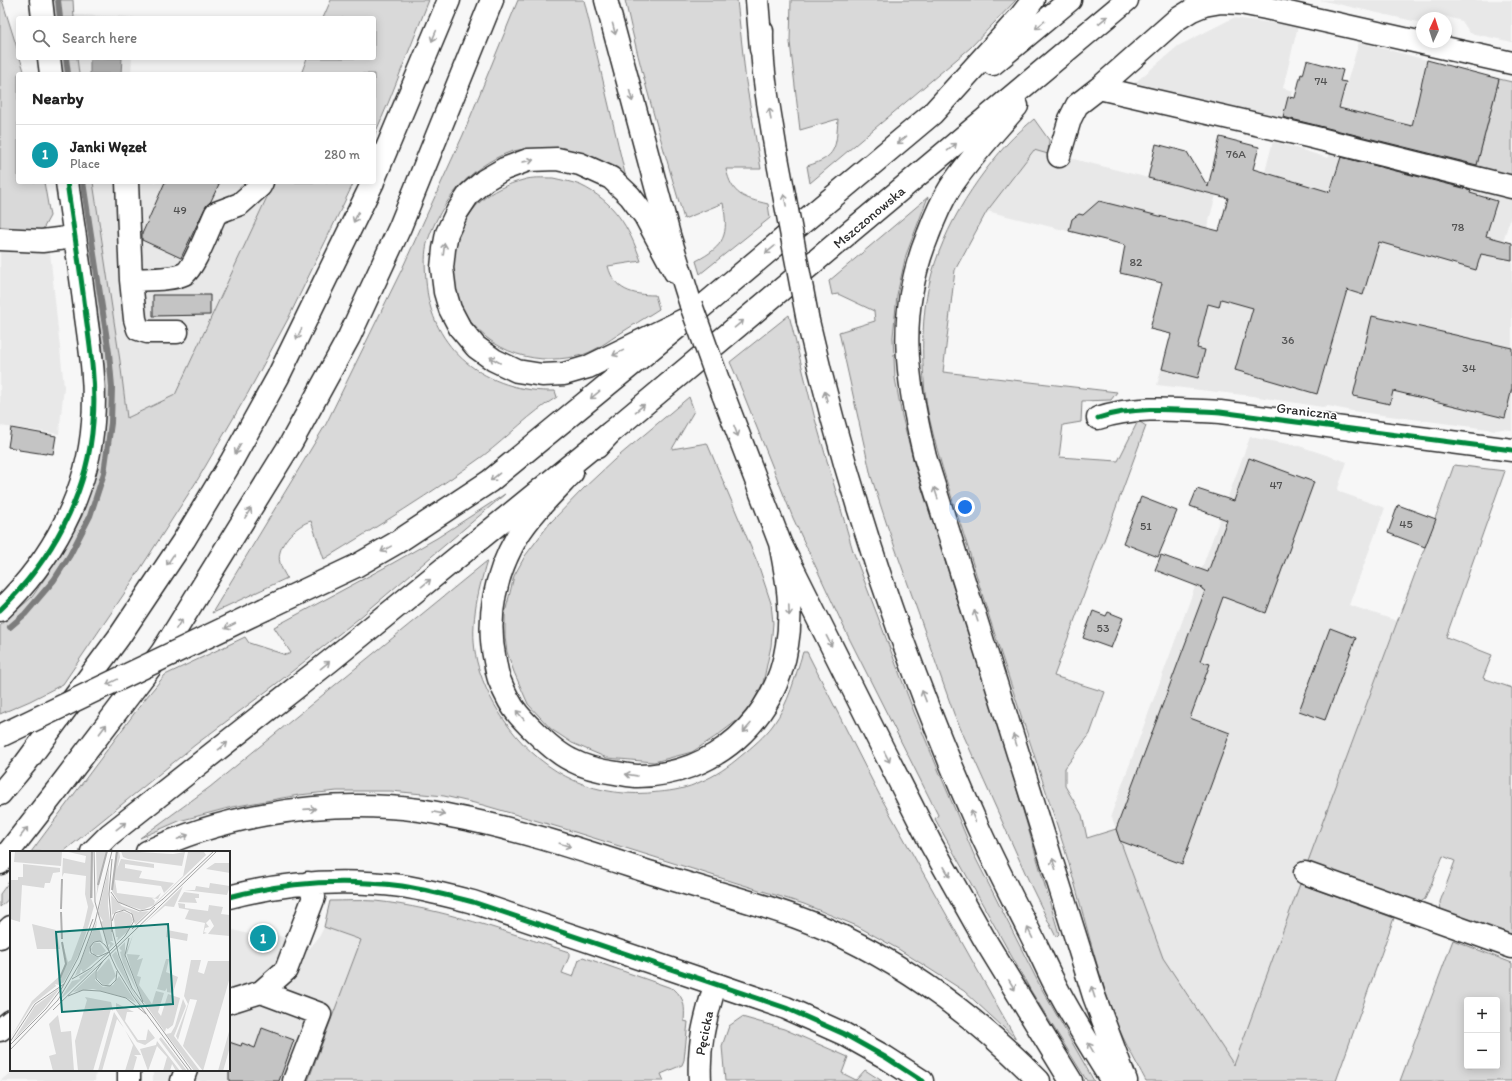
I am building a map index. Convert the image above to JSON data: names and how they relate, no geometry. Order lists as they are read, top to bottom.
{
  "streets": {
    "main road": ["Mszczonowska", "Graniczna", "Pęcicka"]
  },
  "house_numbers": [
    "74",
    "76A",
    "49",
    "78",
    "82",
    "36",
    "34",
    "47",
    "45",
    "51",
    "53"
  ],
  "north": "top",
  "page": {
    "search": "Search here",
    "heading": "Nearby",
    "list": [
      {
        "mark": "1",
        "name": "Janki Węzeł",
        "note": "Place",
        "value": "280 m"
      }
    ],
    "pins": "1",
    "map_buttons": ["+", "−"]
  }
}
